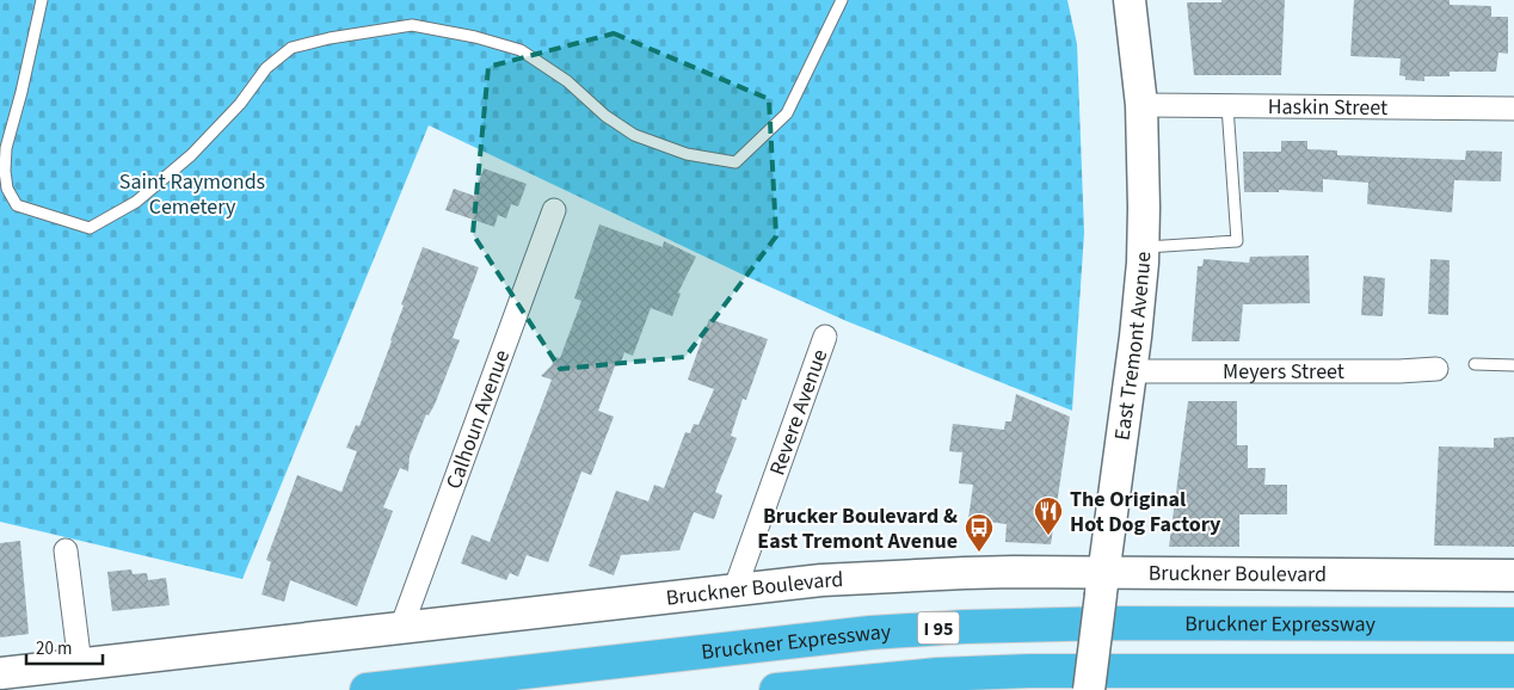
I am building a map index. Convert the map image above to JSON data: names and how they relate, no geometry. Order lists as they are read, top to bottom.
{
  "streets": {
    "highway": ["Bruckner Expressway", "I 95"],
    "main road": ["East Tremont Avenue", "Bruckner Boulevard"],
    "street": [
      "Haskin Street",
      "Meyers Street",
      "Revere Avenue",
      "Calhoun Avenue"
    ]
  },
  "crossings": [
    ["Haskin Street", "East Tremont Avenue"],
    ["East Tremont Avenue", "Meyers Street"],
    ["East Tremont Avenue", "Bruckner Boulevard"],
    ["Revere Avenue", "Bruckner Boulevard"],
    ["Calhoun Avenue", "Bruckner Boulevard"]
  ],
  "parks": ["Saint Raymonds Cemetery"],
  "places": {
    "restaurant": ["The Original Hot Dog Factory"],
    "bus stop": ["Brucker Boulevard & East Tremont Avenue"]
  },
  "scale_bar": "20 m"
}
